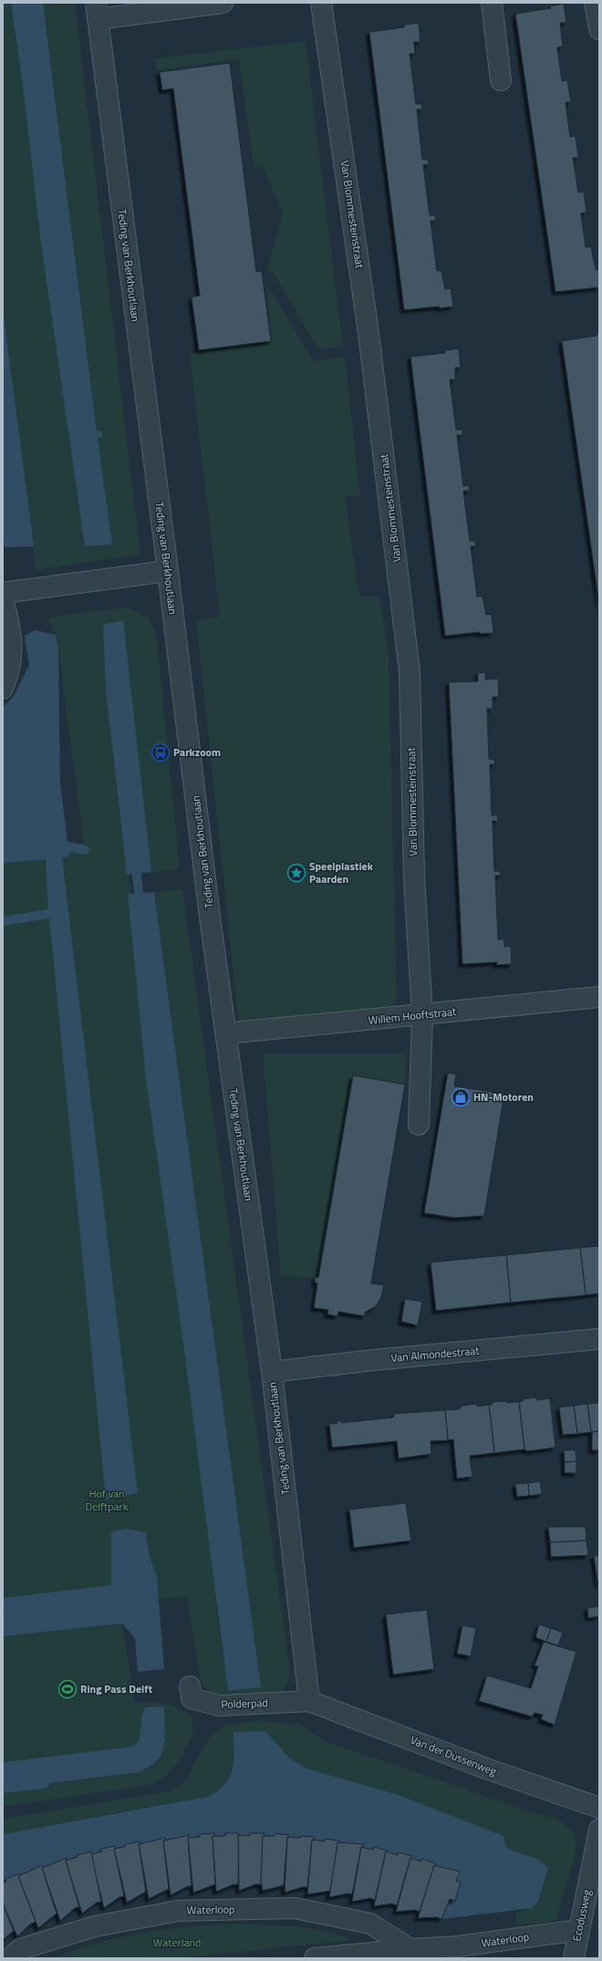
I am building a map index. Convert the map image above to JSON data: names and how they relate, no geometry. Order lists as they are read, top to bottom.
{
  "streets": {
    "street": [
      "Van Blommesteinstraat",
      "Teding van Berkhoutlaan",
      "Willem Hooftstraat",
      "Van Almondestraat",
      "Polderpad",
      "Van der Dussenweg",
      "Waterloop",
      "Ecodusweg"
    ]
  },
  "crossings": [
    ["Van Blommesteinstraat", "Willem Hooftstraat"],
    ["Teding van Berkhoutlaan", "Willem Hooftstraat"],
    ["Teding van Berkhoutlaan", "Van Almondestraat"],
    ["Teding van Berkhoutlaan", "Polderpad"],
    ["Teding van Berkhoutlaan", "Van der Dussenweg"],
    ["Polderpad", "Van der Dussenweg"],
    ["Waterloop", "Ecodusweg"]
  ],
  "parks": ["Hof van Delftpark", "Waterland"],
  "places": {
    "bus stop": ["Parkzoom"],
    "place": ["Speelplastiek Paarden"],
    "shop": ["HN-Motoren"],
    "sports": ["Ring Pass Delft"]
  }
}
